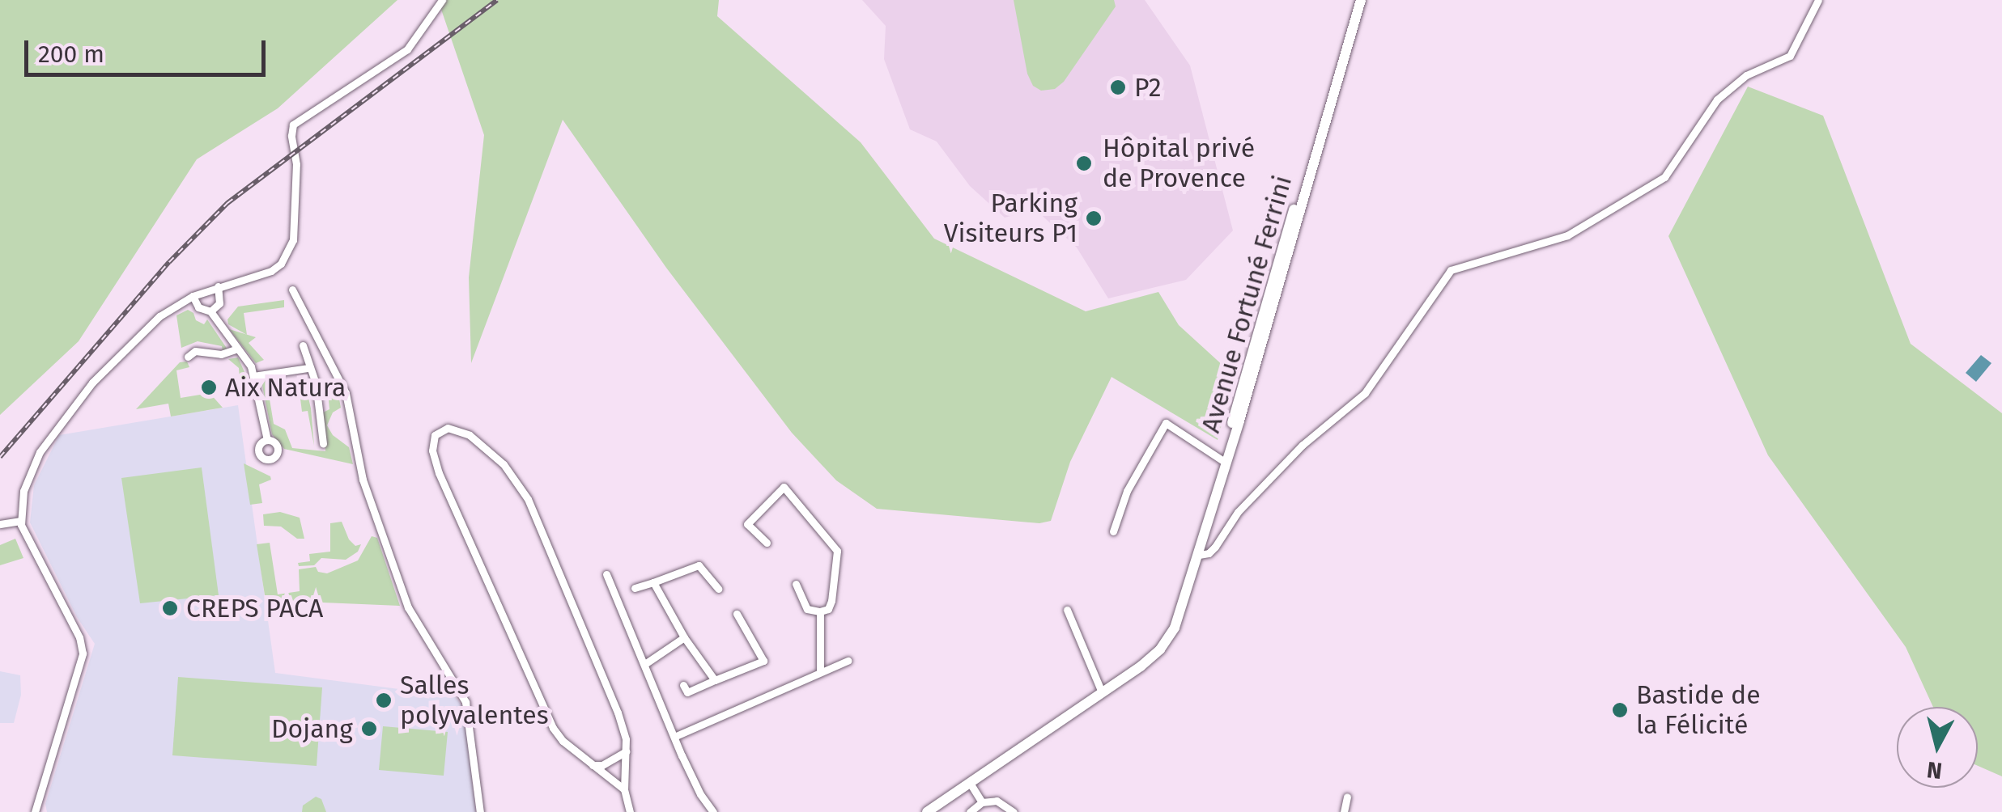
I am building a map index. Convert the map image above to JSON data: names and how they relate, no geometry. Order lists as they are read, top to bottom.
{
  "streets": {
    "main road": ["Avenue Fortuné Ferrini"]
  },
  "places": [
    "P2",
    "Hôpital privé de Provence",
    "Parking Visiteurs P1",
    "Aix Natura",
    "CREPS PACA",
    "Salles polyvalentes",
    "Bastide de la Félicité",
    "Dojang"
  ],
  "scale_bar": "200 m",
  "north": "bottom"
}
